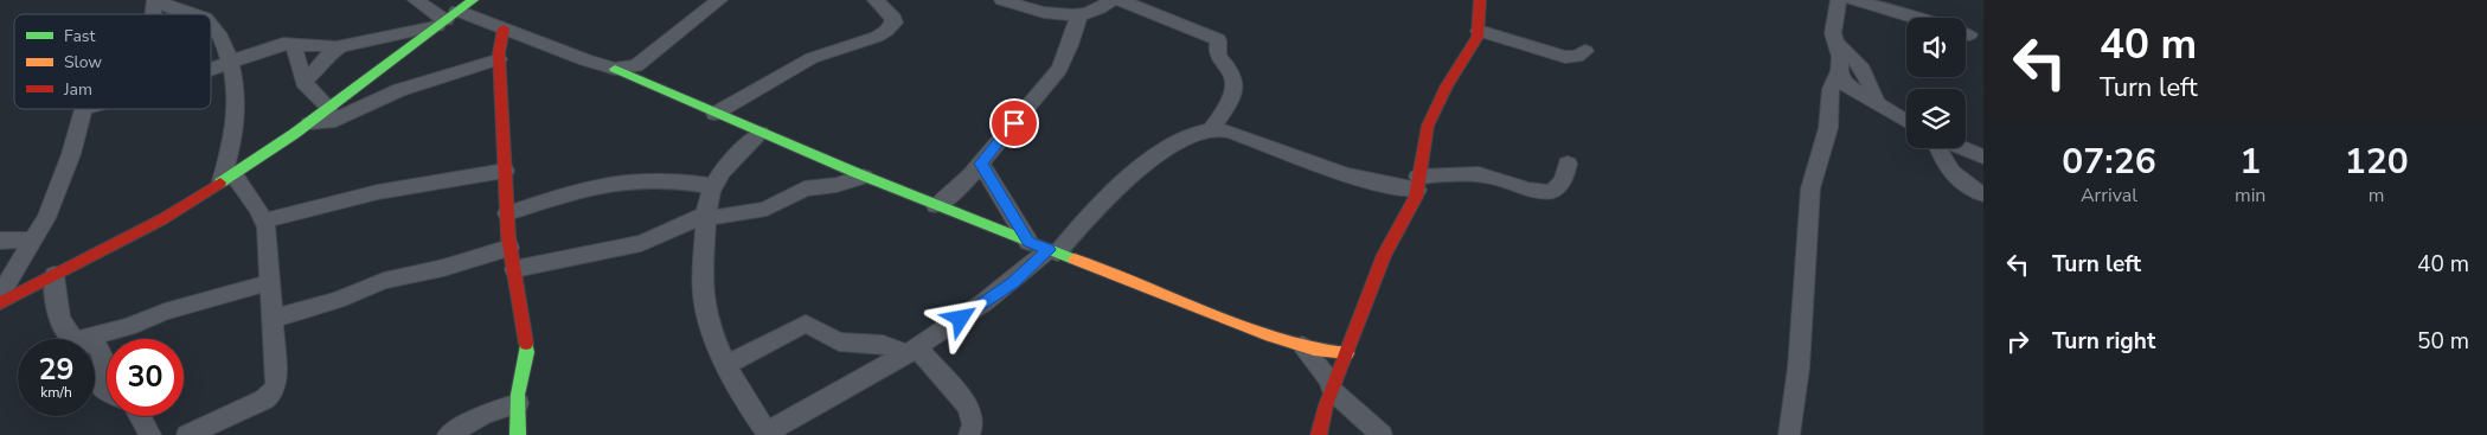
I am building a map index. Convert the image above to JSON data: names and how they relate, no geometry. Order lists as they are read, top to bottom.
{
  "legend": ["Fast", "Slow", "Jam"],
  "page": {
    "turn": ["40 m", "Turn left"],
    "eta": [
      "07:26",
      "Arrival",
      "1",
      "min",
      "120",
      "m"
    ],
    "list": [
      {
        "name": "Turn left",
        "value": "40 m"
      },
      {
        "name": "Turn right",
        "value": "50 m"
      }
    ],
    "speed": "29 km/h",
    "limit": "30"
  }
}
